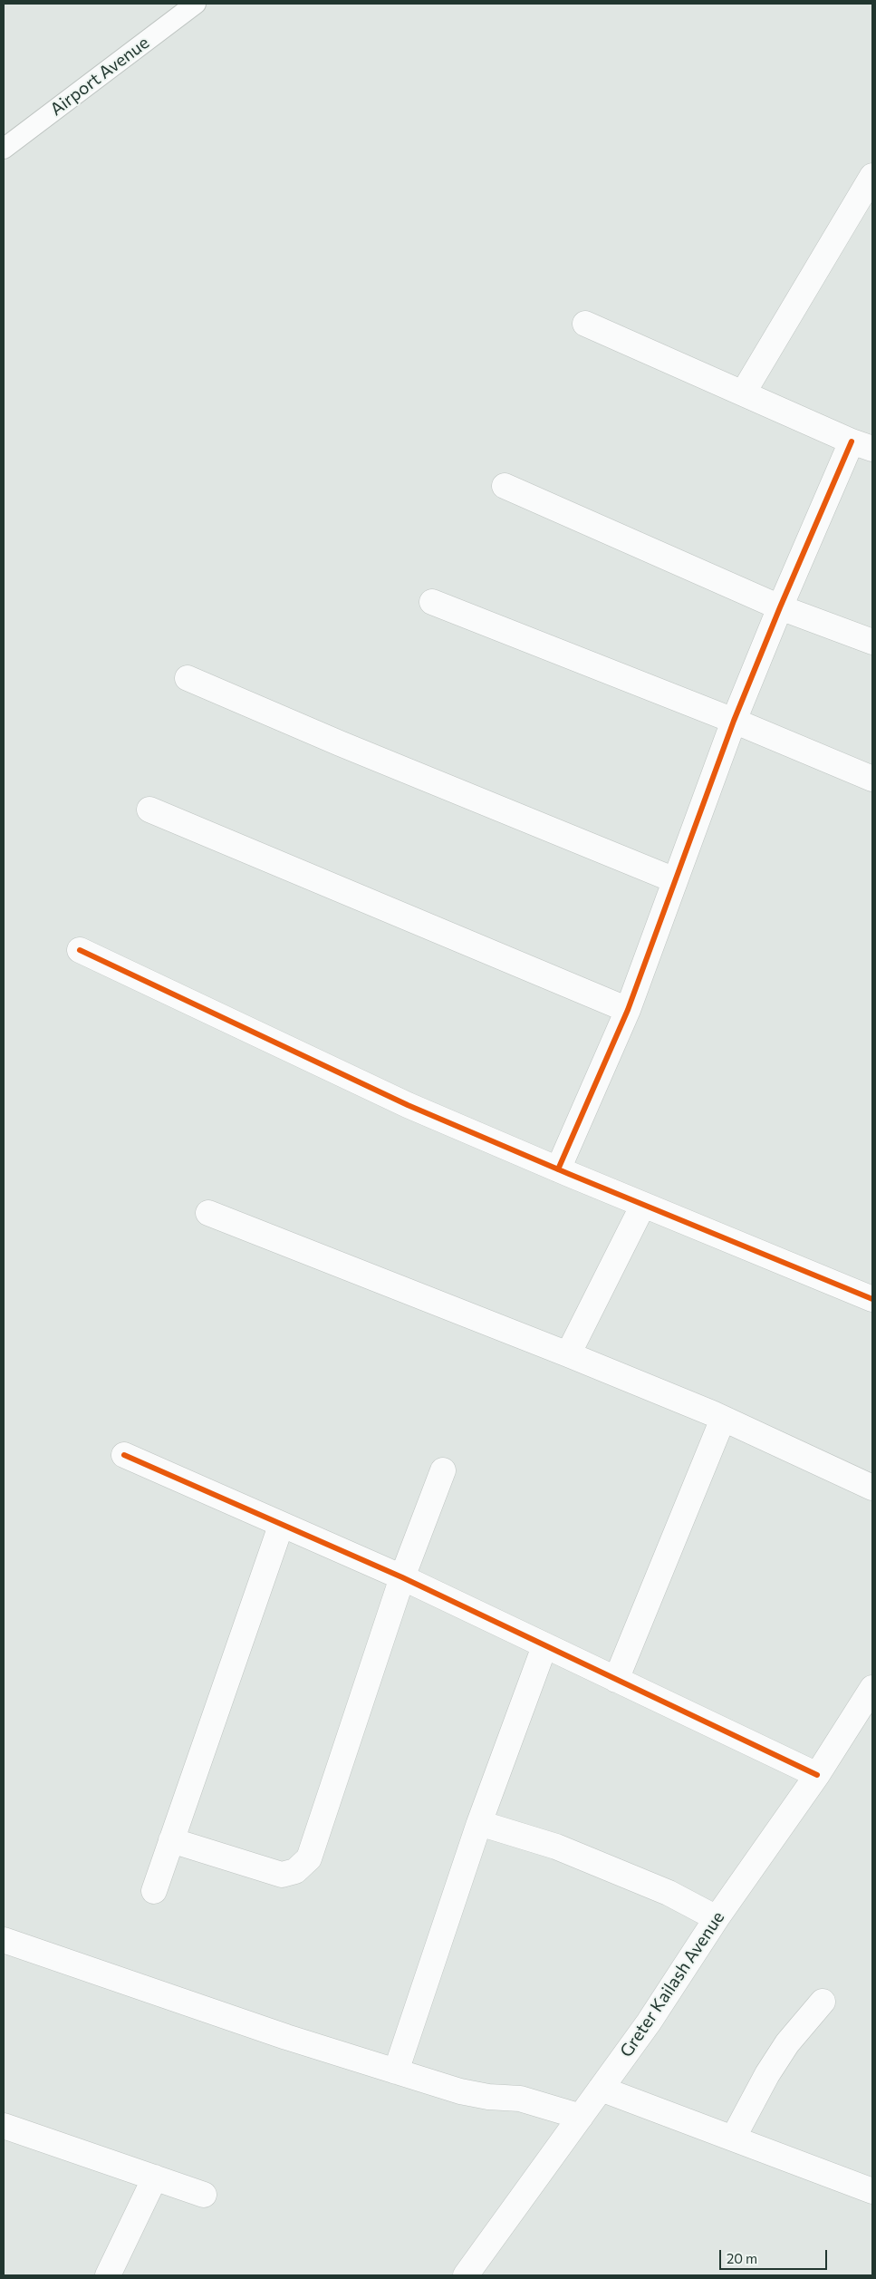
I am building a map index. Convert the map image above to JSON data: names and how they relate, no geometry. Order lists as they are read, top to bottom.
{
  "streets": {
    "street": ["Greter Kailash Avenue"],
    "lane": ["Airport Avenue"]
  },
  "scale_bar": "20 m"
}
